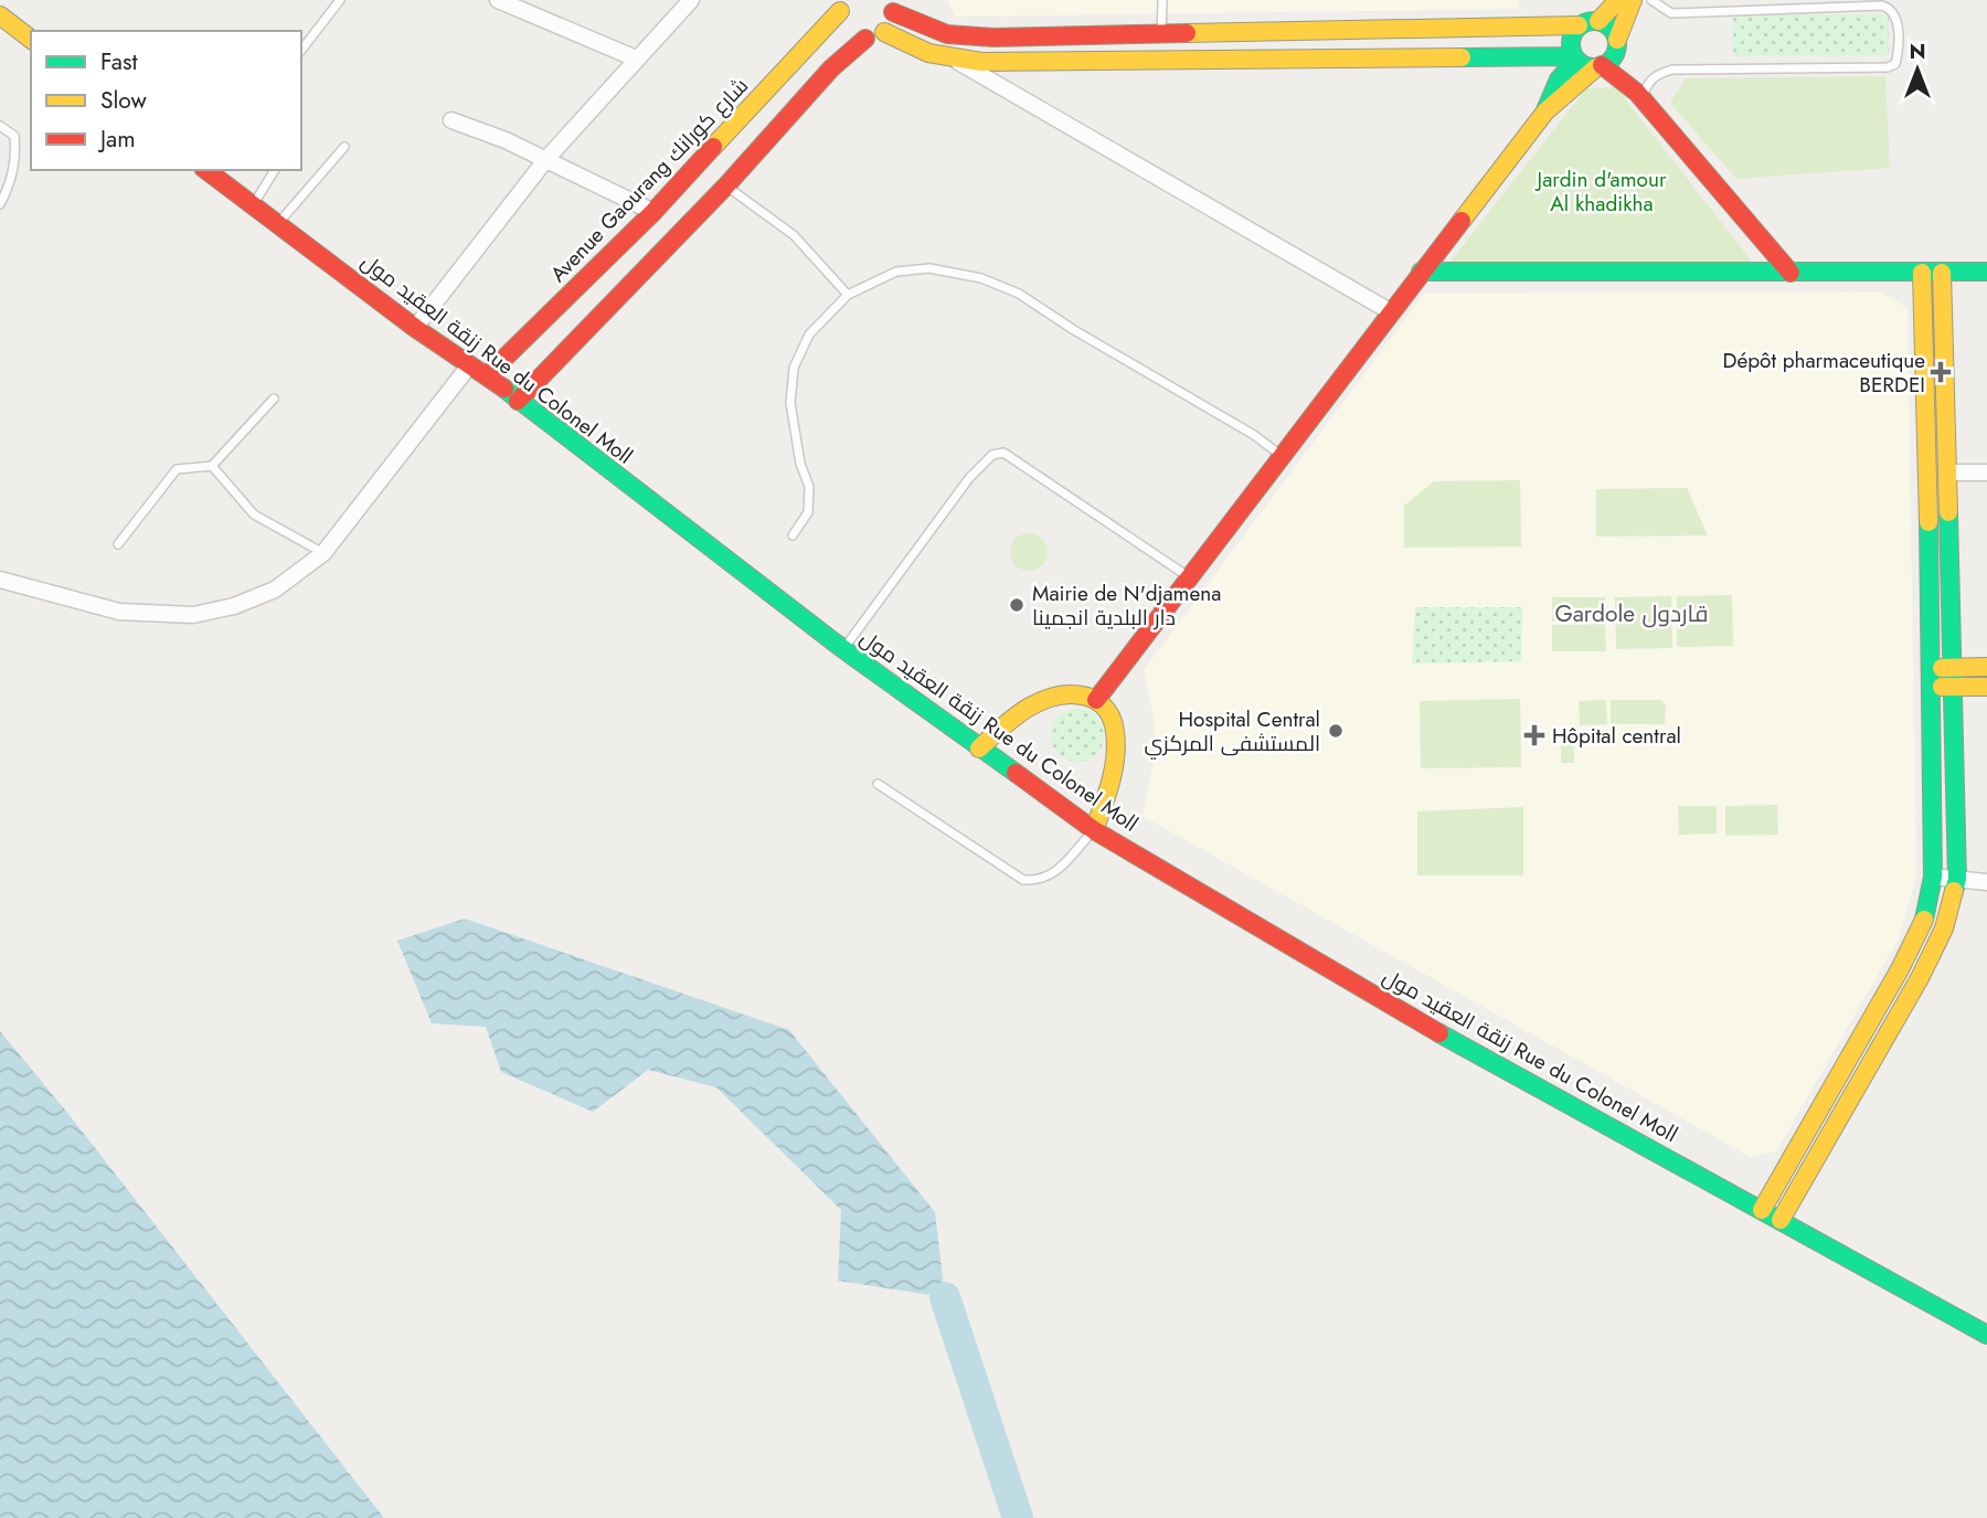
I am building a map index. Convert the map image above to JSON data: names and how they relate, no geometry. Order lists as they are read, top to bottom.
{
  "streets": {
    "street": ["Avenue Gaourang شارع كورانك", "زنقة العقيد مول Rue du Colonel Moll"]
  },
  "crossings": [
    ["Avenue Gaourang شارع كورانك", "زنقة العقيد مول Rue du Colonel Moll"]
  ],
  "districts": ["Gardole قاردول"],
  "parks": ["Jardin d'amour Al khadikha"],
  "places": {
    "health": ["Dépôt pharmaceutique BERDEI", "Hôpital central"],
    "other": ["Mairie de N'djamena دار البلدية انجمينا", "Hospital Central المستشفى المركزي"]
  },
  "legend": ["Fast", "Slow", "Jam"],
  "north": "top"
}
